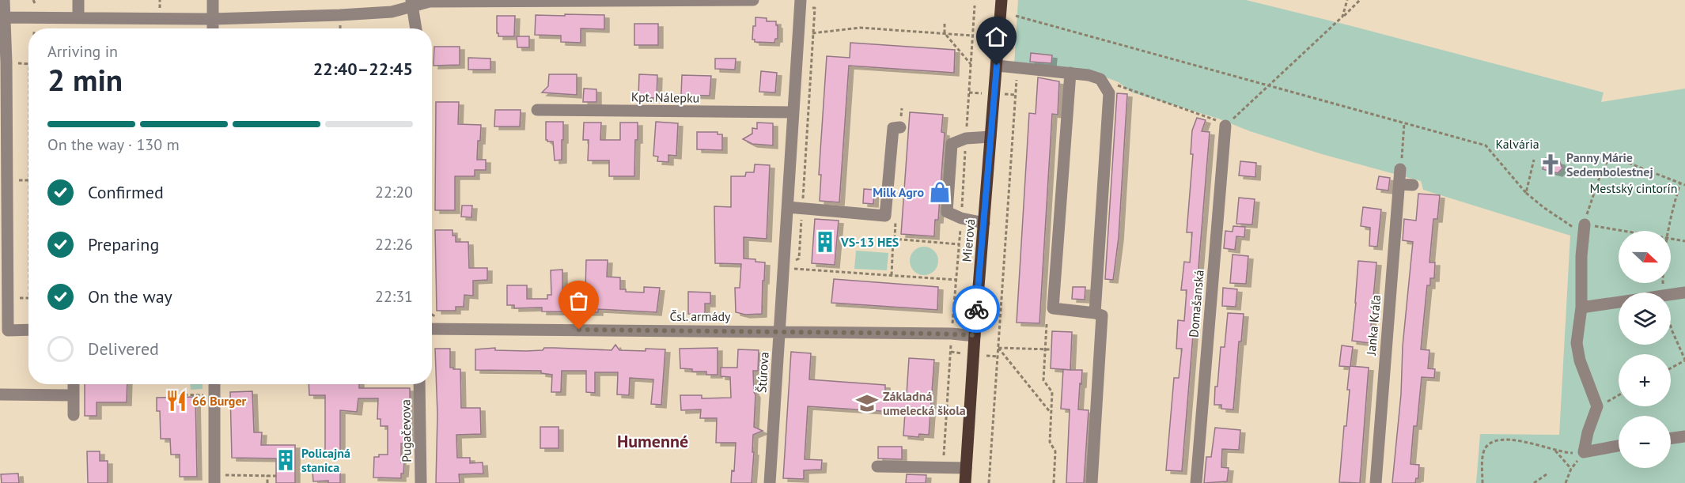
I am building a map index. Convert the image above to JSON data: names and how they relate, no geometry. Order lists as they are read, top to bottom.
{
  "streets": {
    "main road": ["Mierová"],
    "street": [
      "Kpt. Nálepku",
      "Domašanská",
      "Čsl. armády",
      "Janka Kráľa",
      "Štúrova",
      "Pugačevova"
    ]
  },
  "crossings": [
    ["Kpt. Nálepku", "Štúrova"],
    ["Mierová", "Čsl. armády"],
    ["Čsl. armády", "Štúrova"]
  ],
  "districts": ["Humenné"],
  "parks": ["Kalvária", "Mestský cintorín"],
  "places": {
    "church": ["Panny Márie Sedembolestnej"],
    "shop": ["Milk Agro"],
    "building": ["VS-13 HES", "Policajná stanica"],
    "restaurant": ["66 Burger"],
    "school or university": ["Základná umelecká škola"]
  },
  "north": "right",
  "page": {
    "heading": ["2 min", "Arriving in", "22:40–22:45"],
    "bar": "On the way · 130 m",
    "list": [
      ["Confirmed", "22:20"],
      ["Preparing", "22:26"],
      ["On the way", "22:31"],
      "Delivered"
    ],
    "map_buttons": ["+", "−"]
  }
}
